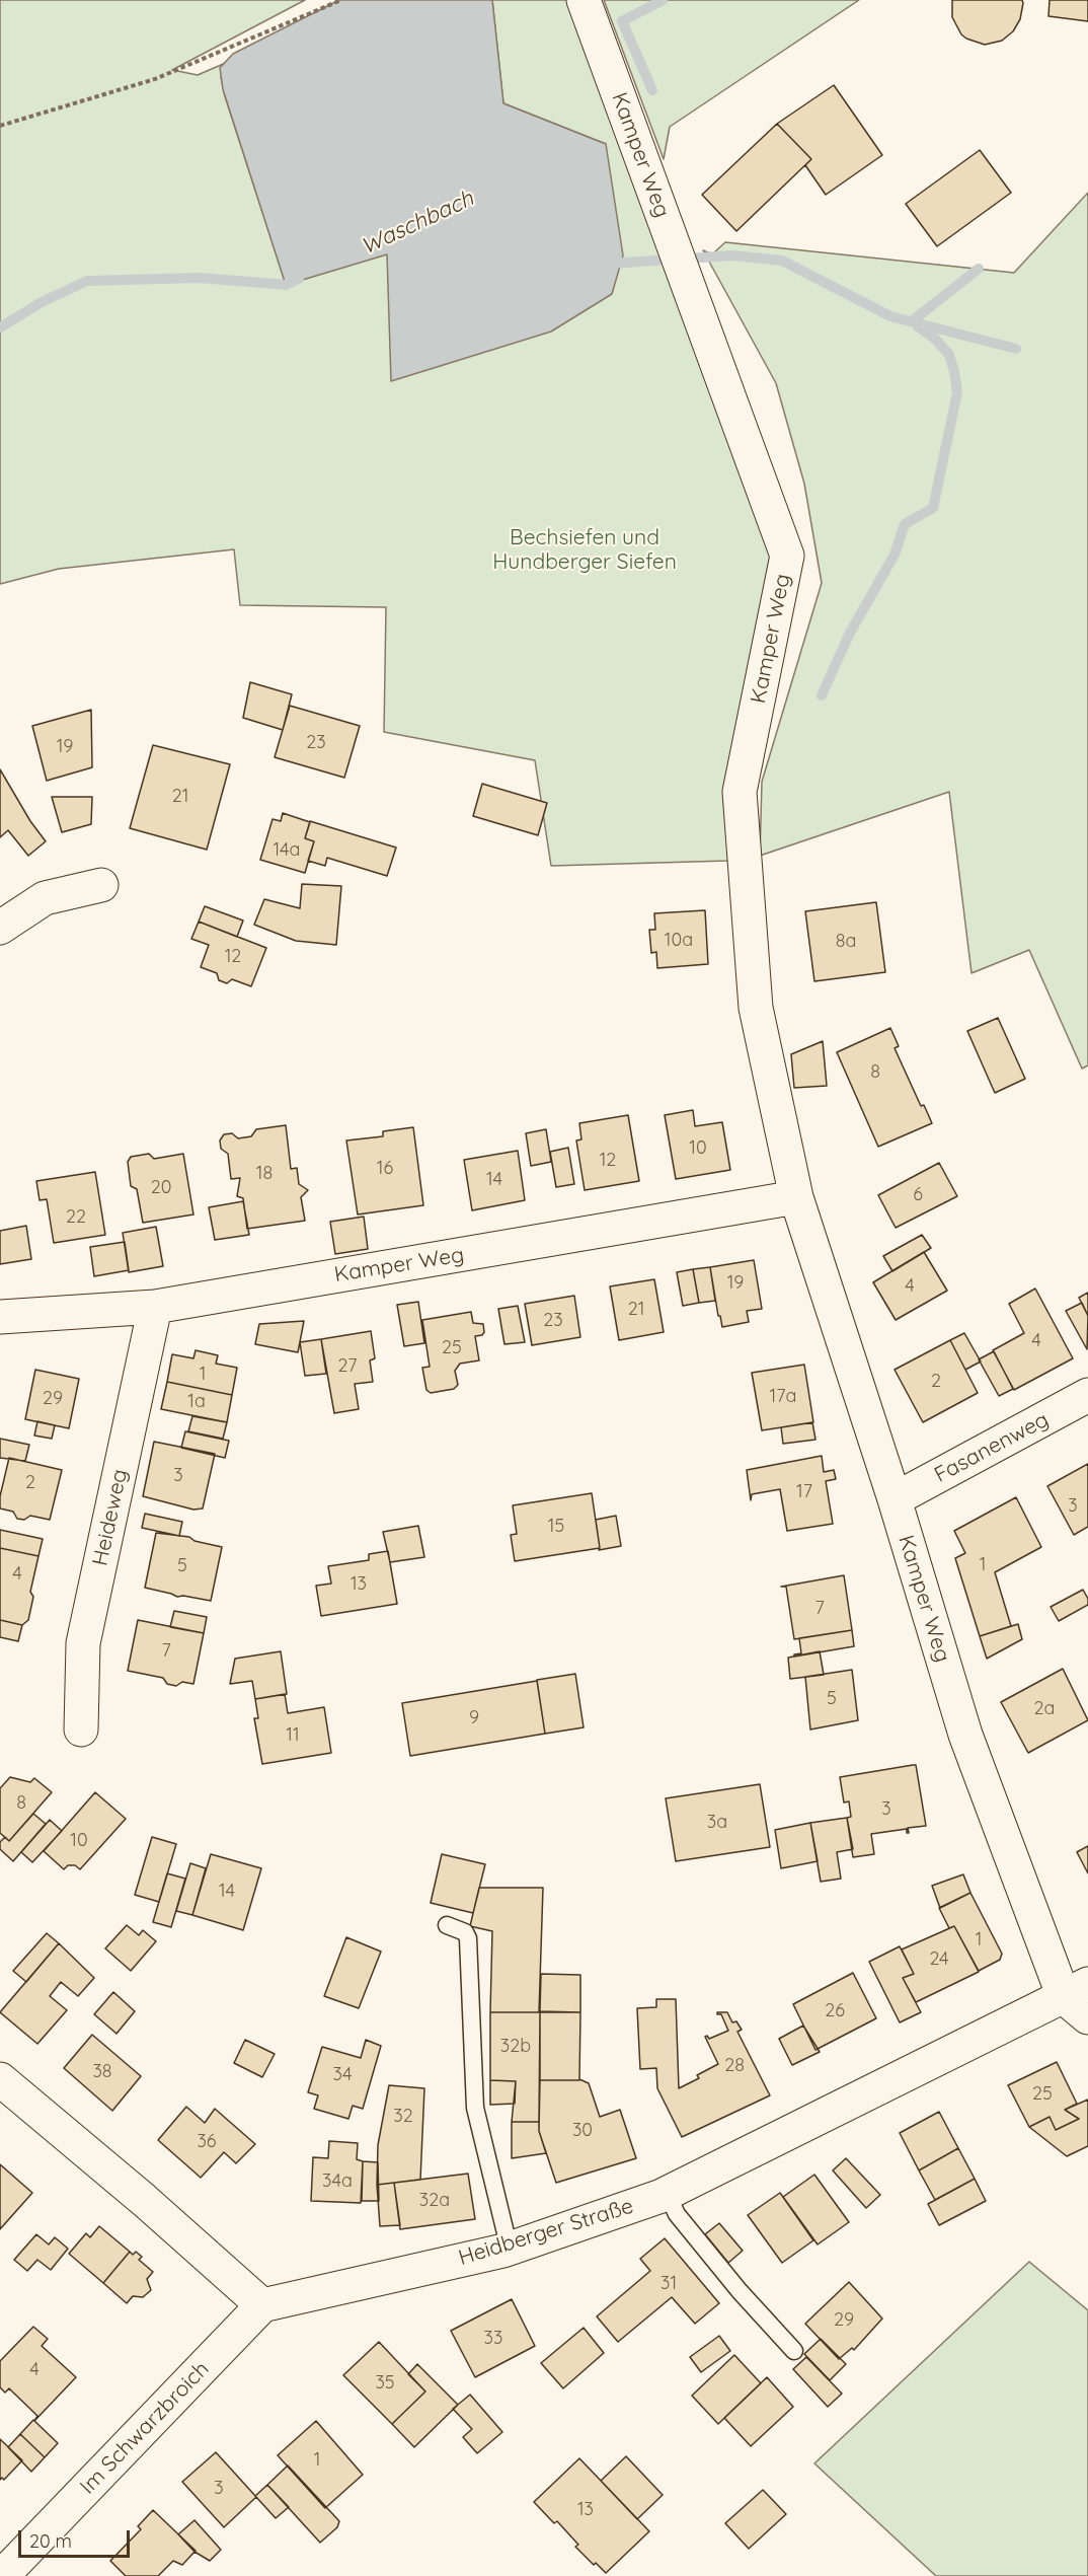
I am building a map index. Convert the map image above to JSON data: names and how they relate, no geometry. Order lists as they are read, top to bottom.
{
  "streets": {
    "street": [
      "Kamper Weg",
      "Fasanenweg",
      "Heideweg",
      "Heidberger Straße",
      "Im Schwarzbroich"
    ]
  },
  "crossings": [
    ["Kamper Weg", "Fasanenweg"],
    ["Kamper Weg", "Heideweg"],
    ["Kamper Weg", "Heidberger Straße"],
    ["Heidberger Straße", "Im Schwarzbroich"]
  ],
  "water": ["Waschbach"],
  "parks": ["Bechsiefen und Hundberger Siefen"],
  "house_numbers": [
    "23",
    "19",
    "21",
    "14a",
    "10a",
    "8a",
    "12",
    "8",
    "10",
    "12",
    "16",
    "18",
    "14",
    "20",
    "6",
    "22",
    "19",
    "4",
    "21",
    "23",
    "4",
    "25",
    "27",
    "1",
    "2",
    "17a",
    "29",
    "1a",
    "3",
    "2",
    "17",
    "3",
    "15",
    "1",
    "5",
    "4",
    "13",
    "7",
    "7",
    "5",
    "2a",
    "9",
    "11",
    "8",
    "3",
    "3a",
    "10",
    "14",
    "1",
    "24",
    "26",
    "32b",
    "28",
    "38",
    "34",
    "25",
    "32",
    "30",
    "36",
    "34a",
    "32a",
    "31",
    "29",
    "33",
    "4",
    "35",
    "1",
    "3",
    "13"
  ],
  "scale_bar": "20 m"
}
